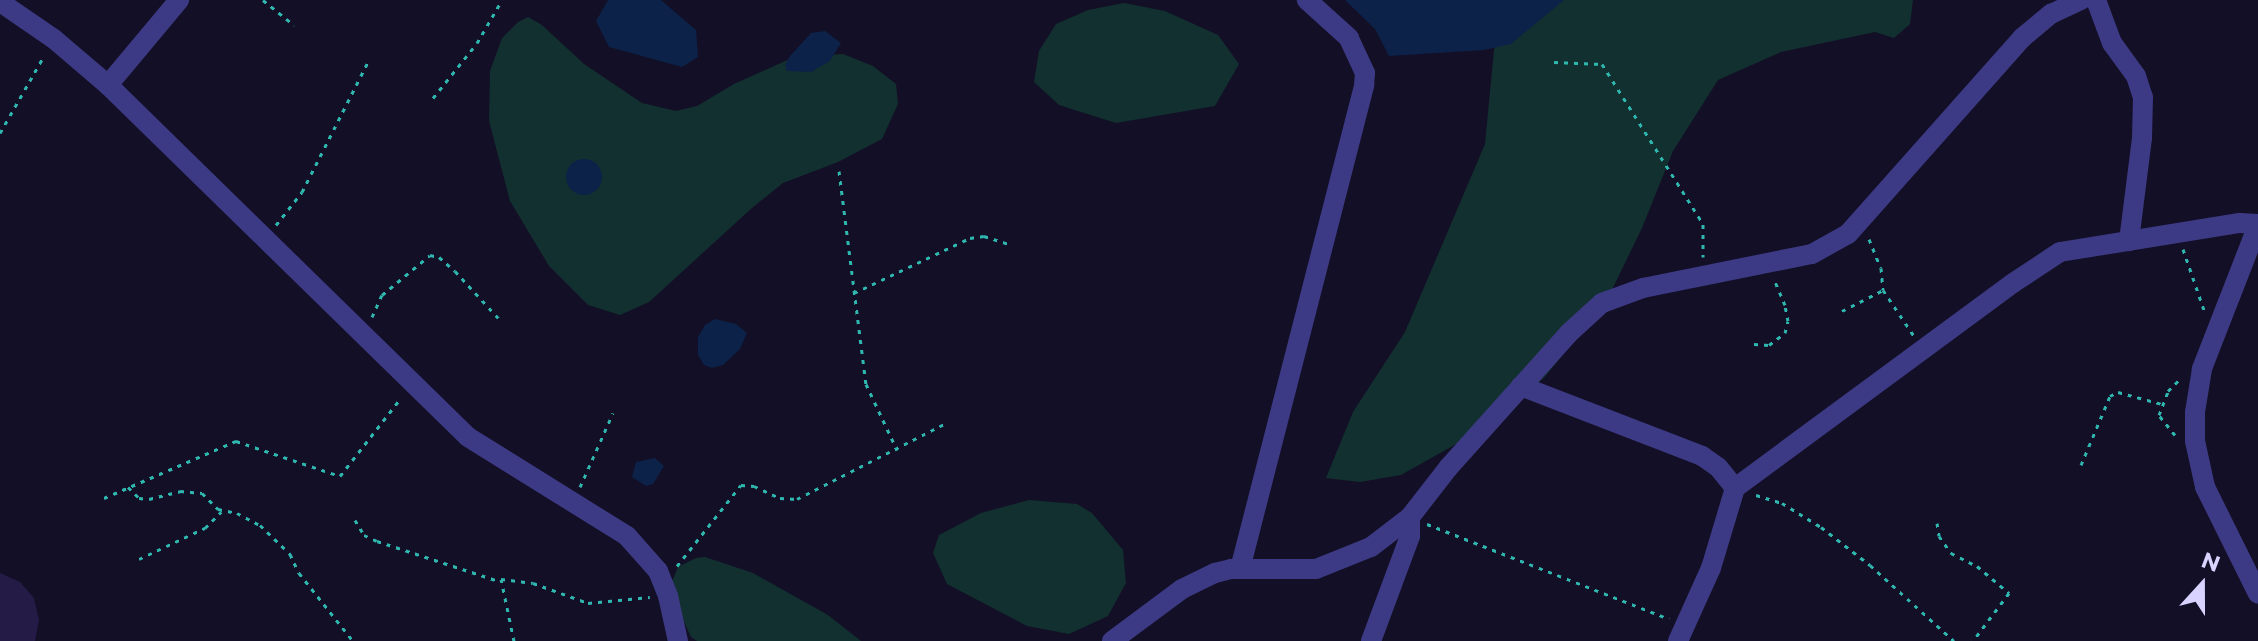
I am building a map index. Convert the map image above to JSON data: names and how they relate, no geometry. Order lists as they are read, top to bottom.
{
  "north": "top"
}
